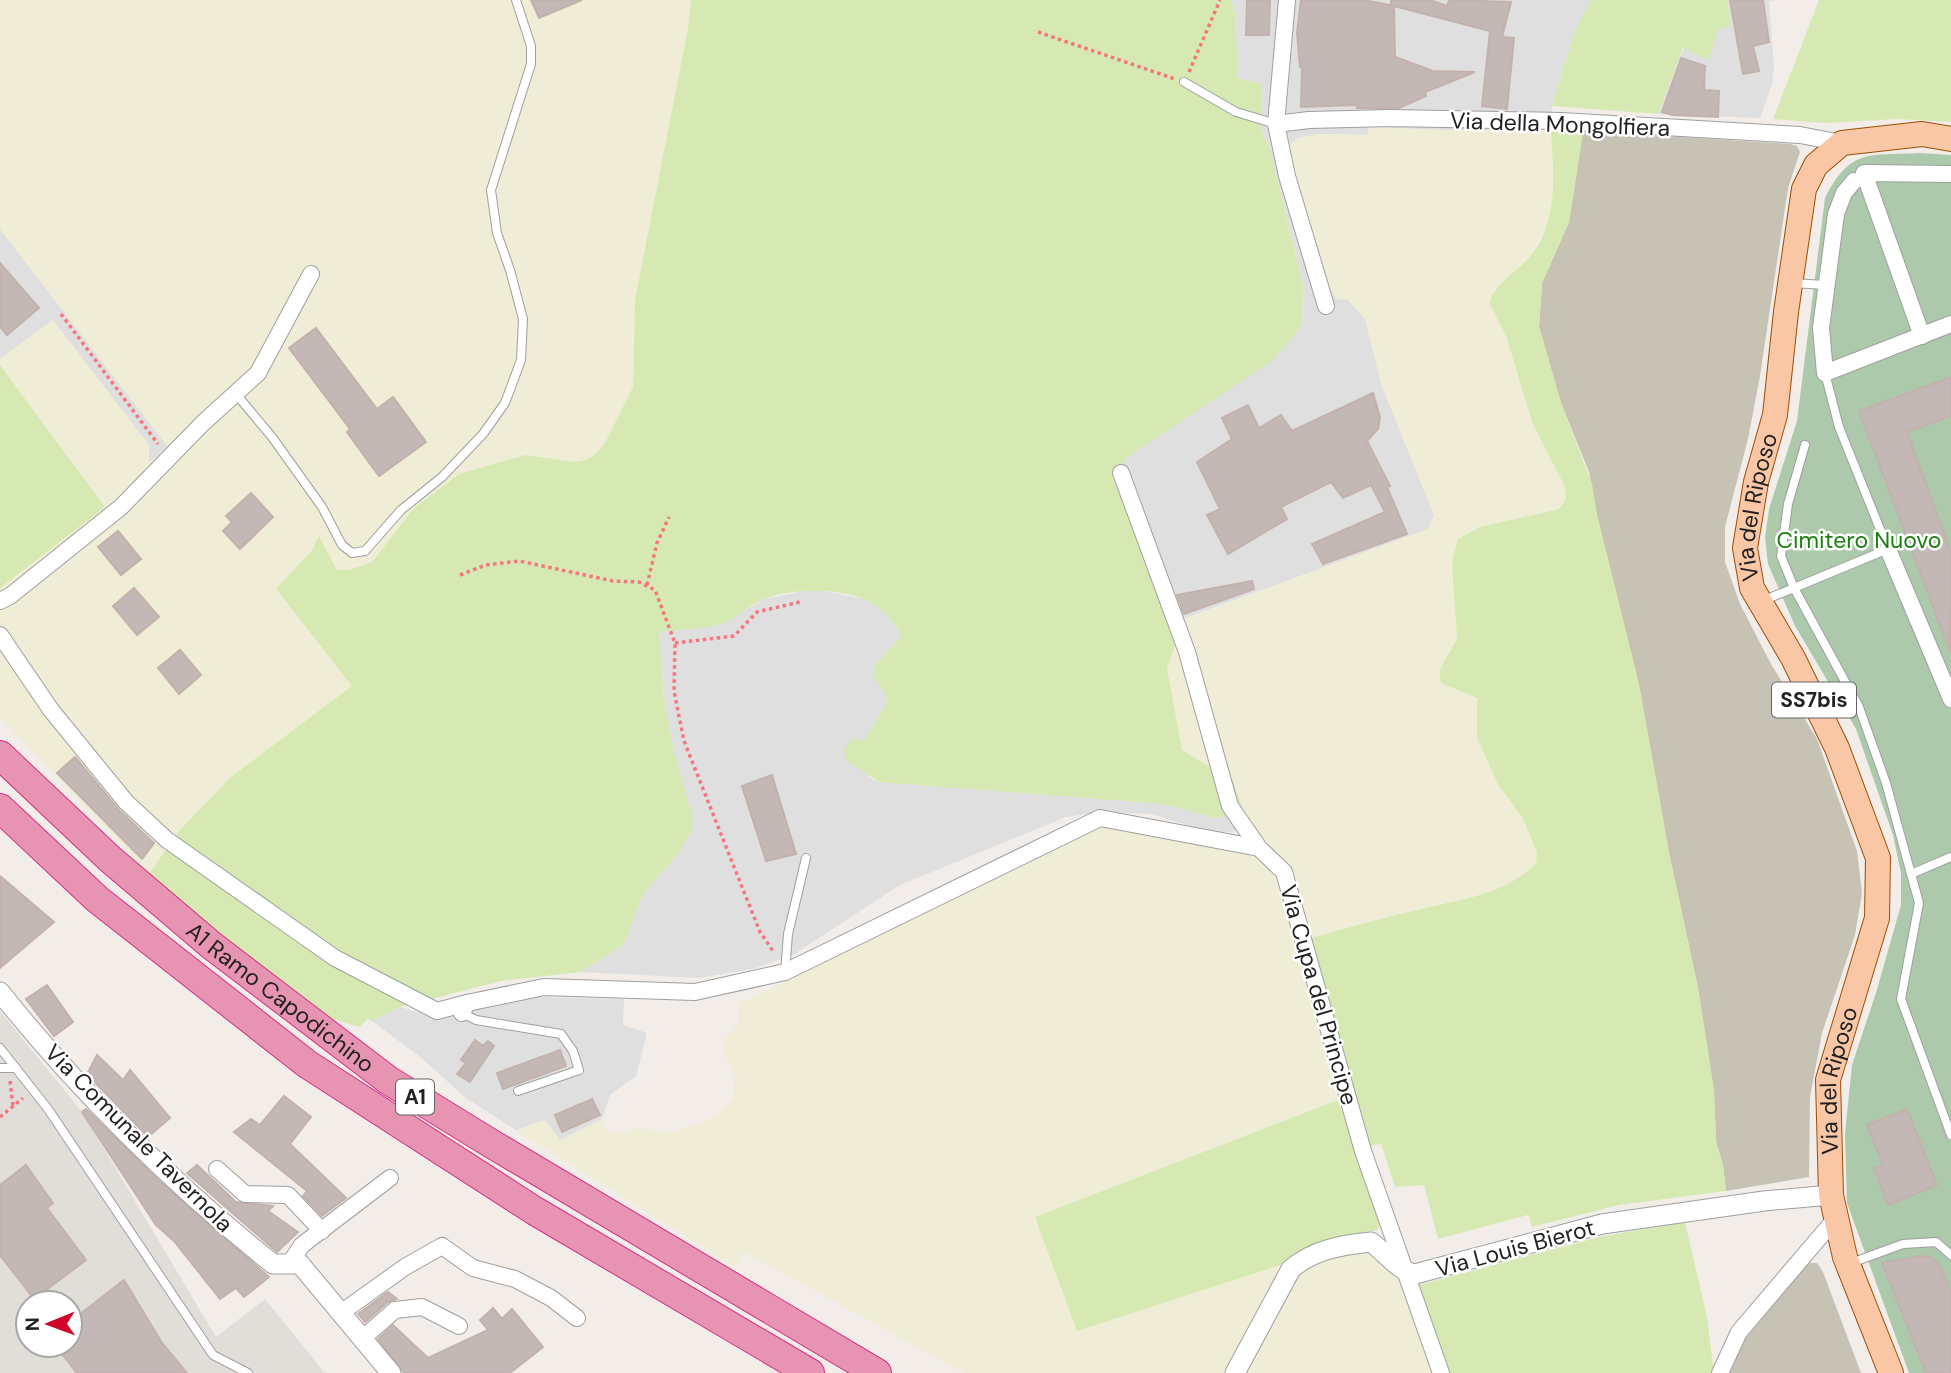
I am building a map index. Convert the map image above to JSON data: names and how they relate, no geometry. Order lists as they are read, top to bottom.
{
  "streets": {
    "highway": ["A1 Ramo Capodichino", "A1"],
    "main road": ["Via del Riposo", "SS7bis"],
    "street": [
      "Via della Mongolfiera",
      "Via Cupa del Principe",
      "Via Comunale Tavernola",
      "Via Louis Bierot"
    ]
  },
  "crossings": [
    ["Via della Mongolfiera", "Via del Riposo"],
    ["Via del Riposo", "Via Louis Bierot"],
    ["Via Cupa del Principe", "Via Louis Bierot"]
  ],
  "parks": ["Cimitero Nuovo"],
  "north": "left"
}
